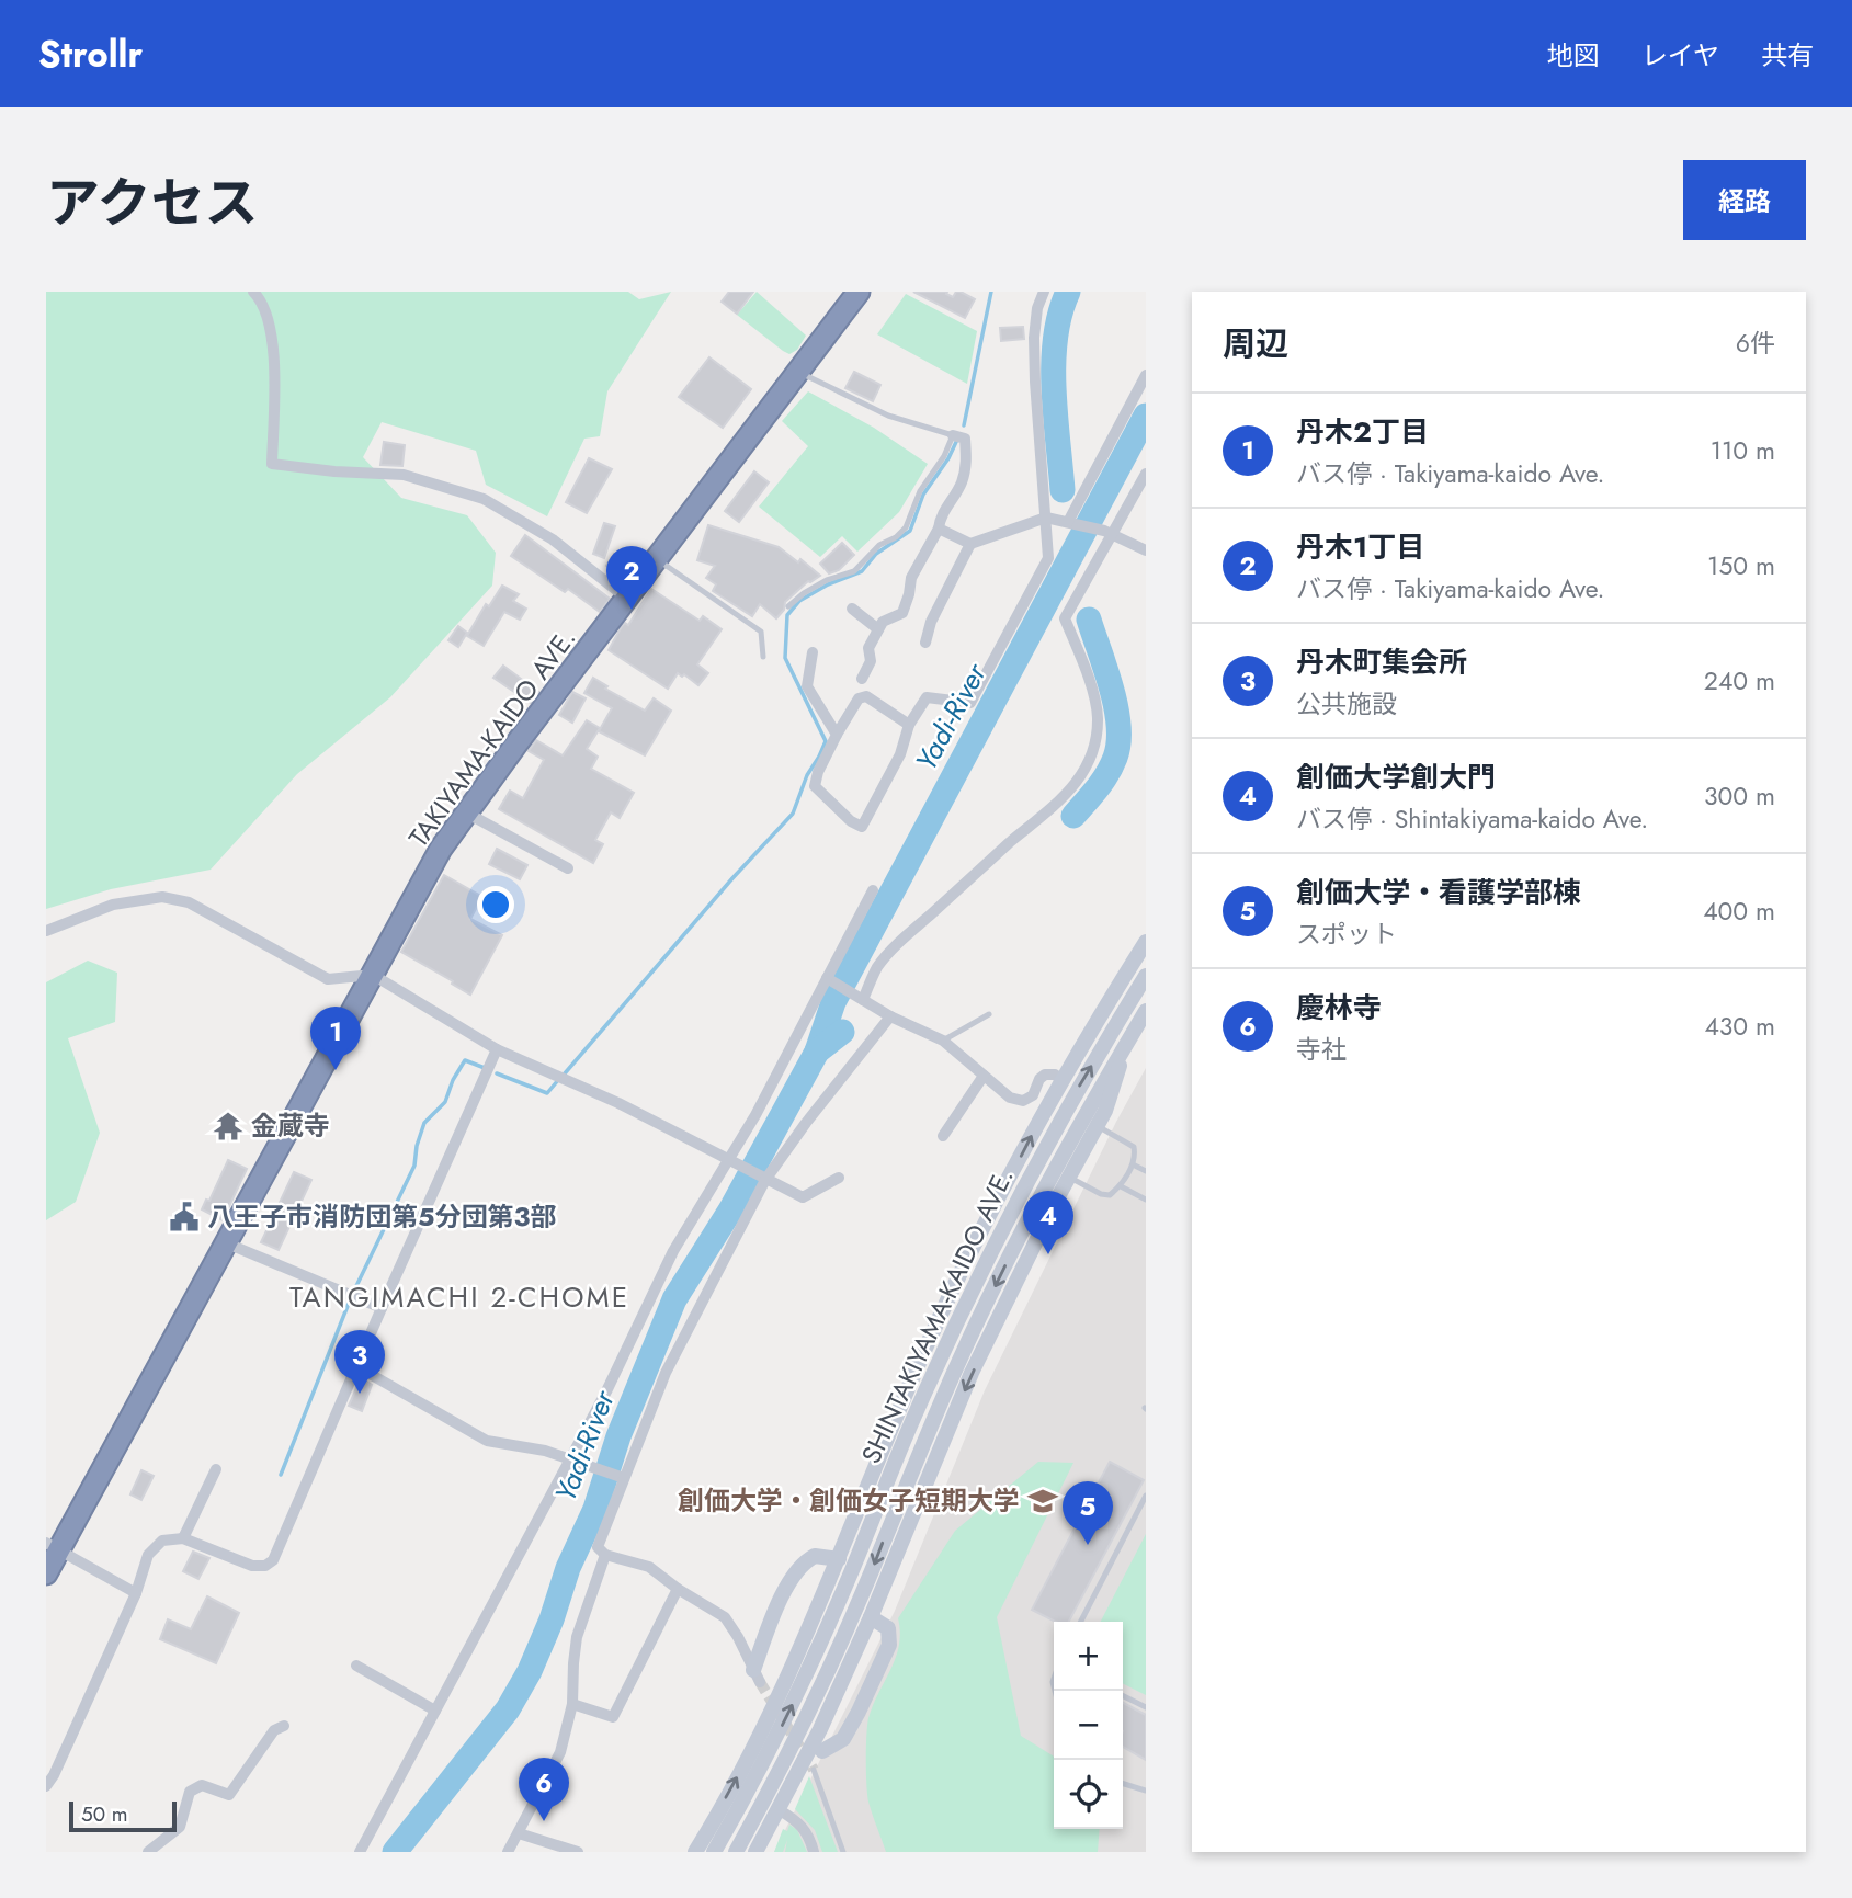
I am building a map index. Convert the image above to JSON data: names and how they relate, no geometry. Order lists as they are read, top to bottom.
{
  "streets": {
    "highway": ["TAKIYAMA-KAIDO AVE."],
    "main road": ["SHINTAKIYAMA-KAIDO AVE."]
  },
  "districts": ["TANGIMACHI 2-CHOME"],
  "water": ["Yadi-River"],
  "places": {
    "temple": ["金蔵寺"],
    "public building": ["八王子市消防団第5分団第３部"],
    "school or university": ["創価大学・創価女子短期大学"]
  },
  "scale_bar": "50 m",
  "page": {
    "header": "Strollr",
    "nav": ["地図", "レイヤ", "共有"],
    "title": "アクセス",
    "buttons": "経路",
    "heading": ["周辺", "6件"],
    "list": [
      {
        "mark": "1",
        "name": "丹木2丁目",
        "note": "バス停 · Takiyama-kaido Ave.",
        "value": "110 m"
      },
      {
        "mark": "2",
        "name": "丹木1丁目",
        "note": "バス停 · Takiyama-kaido Ave.",
        "value": "150 m"
      },
      {
        "mark": "3",
        "name": "丹木町集会所",
        "note": "公共施設",
        "value": "240 m"
      },
      {
        "mark": "4",
        "name": "創価大学創大門",
        "note": "バス停 · Shintakiyama-kaido Ave.",
        "value": "300 m"
      },
      {
        "mark": "5",
        "name": "創価大学・看護学部棟",
        "note": "スポット",
        "value": "400 m"
      },
      {
        "mark": "6",
        "name": "慶林寺",
        "note": "寺社",
        "value": "430 m"
      }
    ],
    "pins": [
      "2",
      "1",
      "4",
      "3",
      "5",
      "6"
    ],
    "map_buttons": ["+", "−"],
    "scale": "50 m"
  }
}
